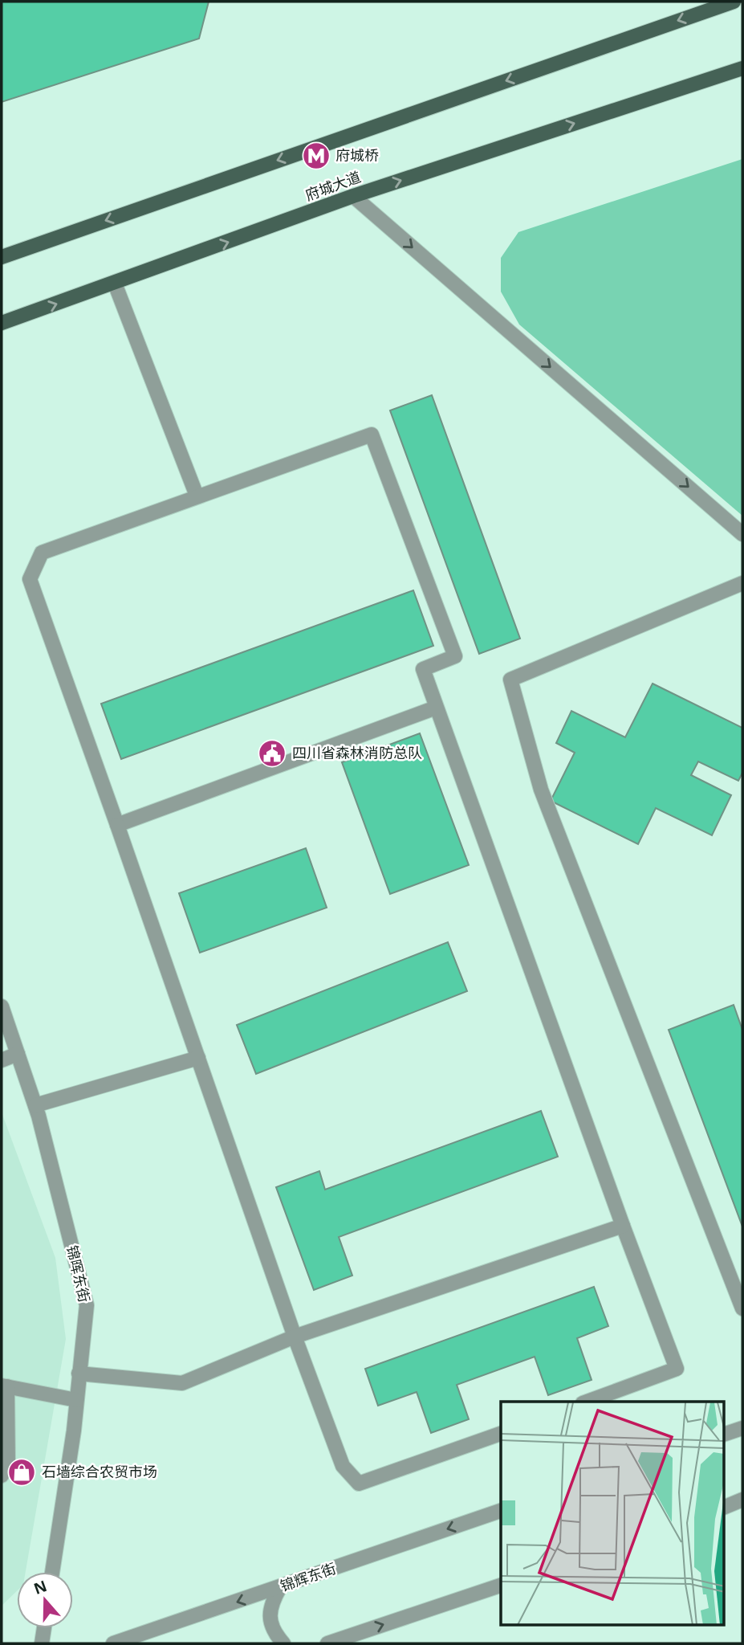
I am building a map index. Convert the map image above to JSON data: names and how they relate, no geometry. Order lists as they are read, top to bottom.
{
  "streets": {
    "main road": ["府城大道"],
    "street": ["锦晖东街", "锦辉东街"]
  },
  "places": {
    "metro station": ["府城桥"],
    "public building": ["四川省森林消防总队"],
    "shop": ["石墙综合农贸市场"]
  },
  "north": "top"
}
